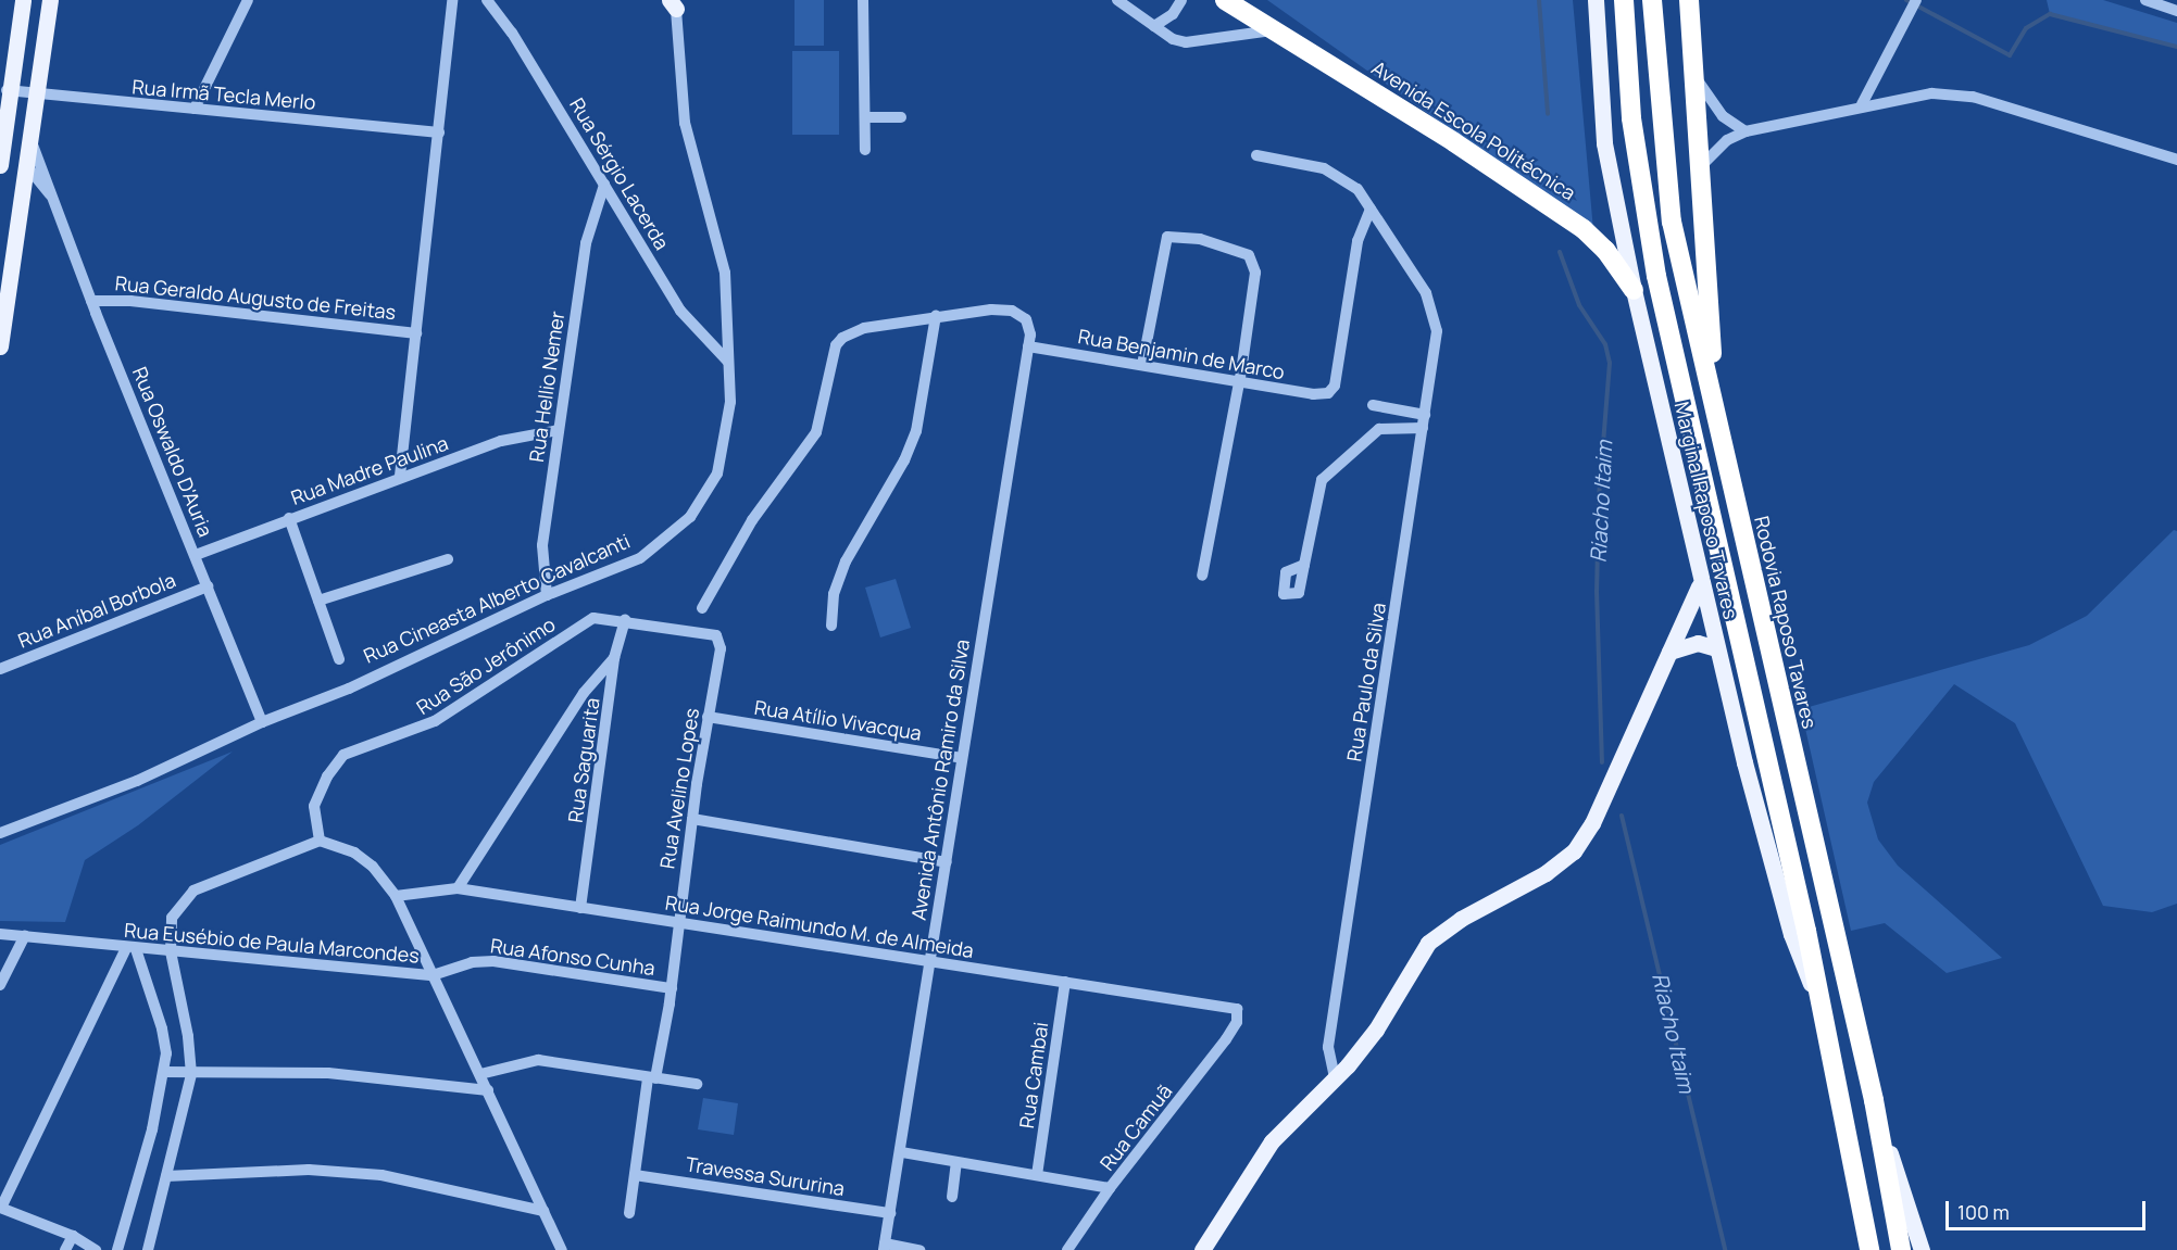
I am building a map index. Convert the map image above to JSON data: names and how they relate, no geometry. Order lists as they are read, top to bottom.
{
  "streets": {
    "highway": ["Avenida Escola Politécnica", "Rodovia Raposo Tavares"],
    "main road": ["Marginal Raposo Tavares"],
    "street": [
      "Rua Irmã Tecla Merlo",
      "Rua Sérgio Lacerda",
      "Rua Geraldo Augusto de Freitas",
      "Rua Benjamin de Marco",
      "Rua Hellio Nemer",
      "Rua Oswaldo D'Auria",
      "Rua Madre Paulina",
      "Rua Cineasta Alberto Cavalcanti",
      "Rua Aníbal Borbola",
      "Rua São Jerônimo",
      "Rua Paulo da Silva",
      "Rua Atílio Vivacqua",
      "Rua Saguarita",
      "Avenida Antônio Ramiro da Silva",
      "Rua Avelino Lopes",
      "Rua Jorge Raimundo M. de Almeida",
      "Rua Eusébio de Paula Marcondes",
      "Rua Afonso Cunha",
      "Rua Cambai",
      "Rua Camuã",
      "Travessa Sururina"
    ]
  },
  "crossings": [
    ["Avenida Escola Politécnica", "Marginal Raposo Tavares"],
    ["Rua Sérgio Lacerda", "Rua Hellio Nemer"],
    ["Rua Sérgio Lacerda", "Rua Cineasta Alberto Cavalcanti"],
    ["Rua Geraldo Augusto de Freitas", "Rua Oswaldo D'Auria"],
    ["Rua Benjamin de Marco", "Rua Paulo da Silva"],
    ["Rua Benjamin de Marco", "Avenida Antônio Ramiro da Silva"],
    ["Rua Hellio Nemer", "Rua Madre Paulina"],
    ["Rua Hellio Nemer", "Rua Cineasta Alberto Cavalcanti"],
    ["Rua Oswaldo D'Auria", "Rua Madre Paulina"],
    ["Rua Oswaldo D'Auria", "Rua Cineasta Alberto Cavalcanti"],
    ["Rua Oswaldo D'Auria", "Rua Aníbal Borbola"],
    ["Rua São Jerônimo", "Rua Saguarita"],
    ["Rua São Jerônimo", "Rua Avelino Lopes"],
    ["Rua Atílio Vivacqua", "Avenida Antônio Ramiro da Silva"],
    ["Rua Atílio Vivacqua", "Rua Avelino Lopes"],
    ["Rua Saguarita", "Rua Avelino Lopes"],
    ["Rua Saguarita", "Rua Jorge Raimundo M. de Almeida"],
    ["Avenida Antônio Ramiro da Silva", "Rua Jorge Raimundo M. de Almeida"],
    ["Avenida Antônio Ramiro da Silva", "Rua Camuã"],
    ["Avenida Antônio Ramiro da Silva", "Travessa Sururina"],
    ["Rua Avelino Lopes", "Rua Jorge Raimundo M. de Almeida"],
    ["Rua Avelino Lopes", "Rua Afonso Cunha"],
    ["Rua Avelino Lopes", "Travessa Sururina"],
    ["Rua Jorge Raimundo M. de Almeida", "Rua Cambai"],
    ["Rua Jorge Raimundo M. de Almeida", "Rua Camuã"],
    ["Rua Eusébio de Paula Marcondes", "Rua Afonso Cunha"],
    ["Rua Cambai", "Rua Camuã"]
  ],
  "water": ["Riacho Itaim"],
  "scale_bar": "100 m"
}
